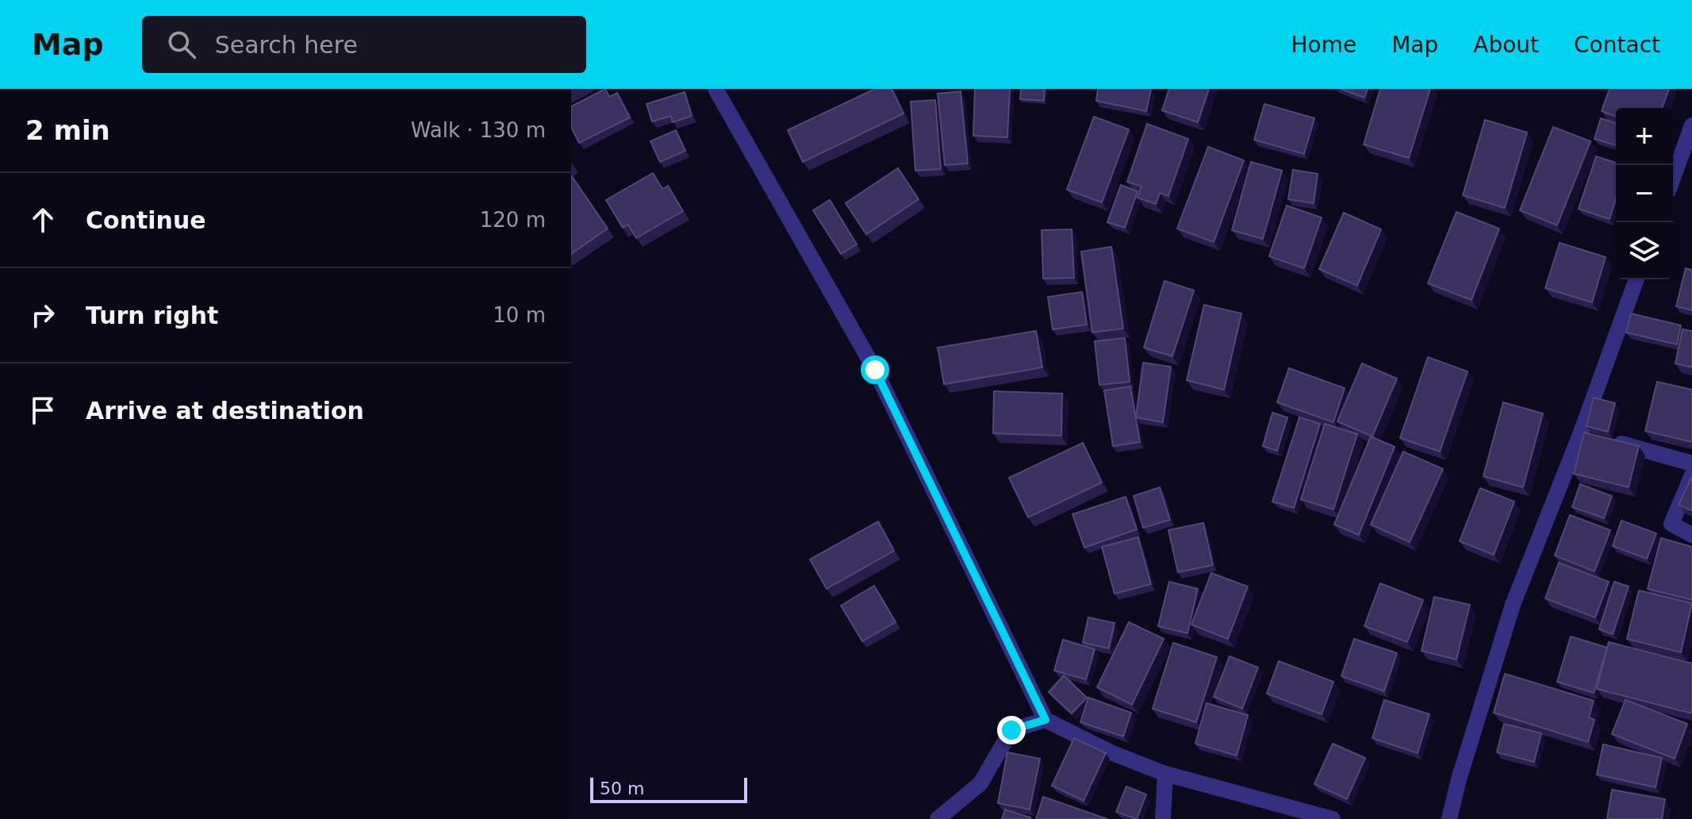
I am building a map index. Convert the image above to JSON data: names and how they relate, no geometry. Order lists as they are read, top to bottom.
{
  "scale_bar": "50 m",
  "page": {
    "header": "Map",
    "search": "Search here",
    "nav": [
      "Home",
      "Map",
      "About",
      "Contact"
    ],
    "heading": ["2 min", "Walk · 130 m"],
    "map_buttons": ["+", "−"],
    "list": [
      ["Continue", "120 m"],
      ["Turn right", "10 m"],
      "Arrive at destination"
    ],
    "scale": "50 m"
  }
}
